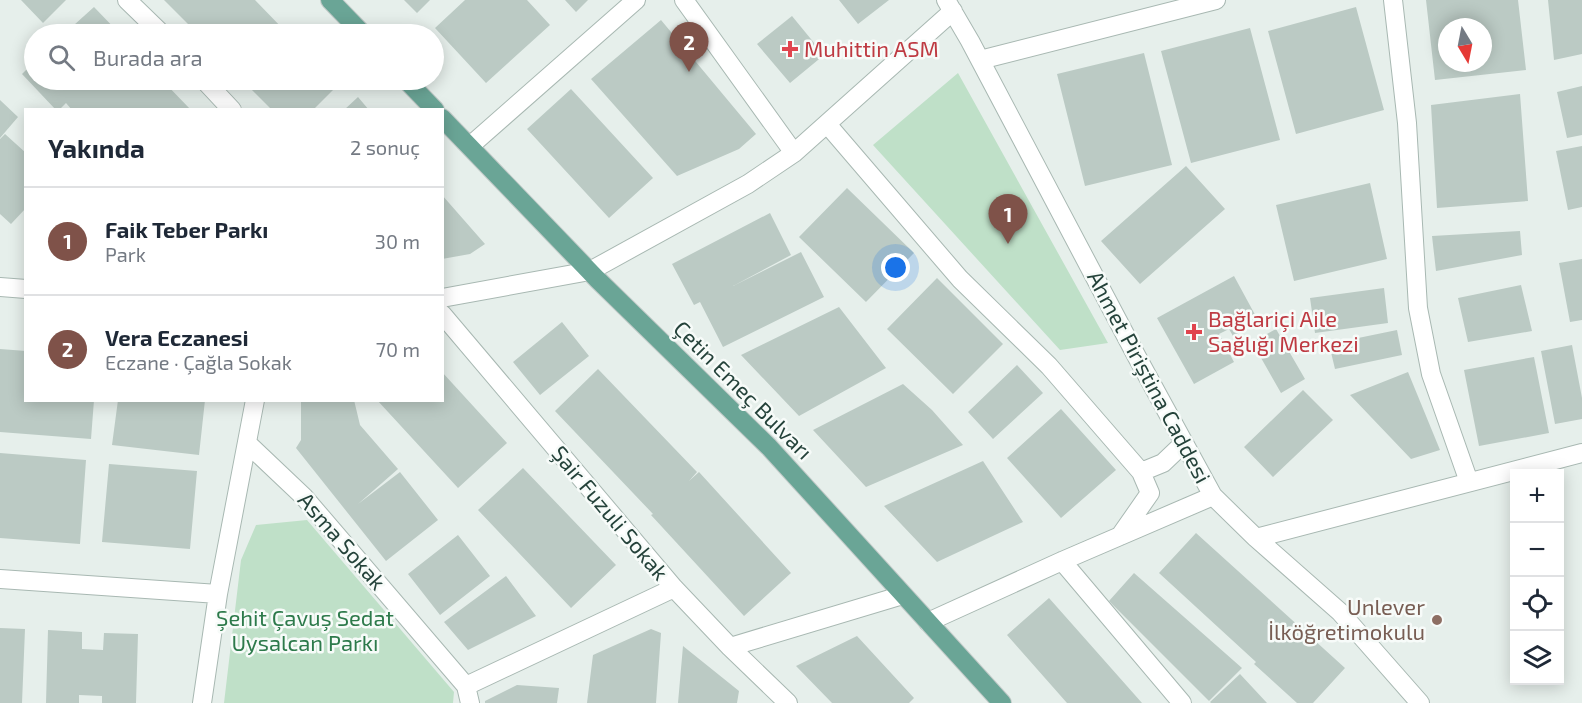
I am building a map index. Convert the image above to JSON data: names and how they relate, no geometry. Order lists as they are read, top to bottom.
{
  "streets": {
    "main road": ["Çetin Emeç Bulvarı"],
    "street": ["Ahmet Piriştina Caddesi", "Şair Fuzuli Sokak", "Asma Sokak"]
  },
  "parks": ["Şehit Çavuş Sedat Uysalcan Parkı"],
  "places": {
    "health": ["Muhittin ASM", "Bağlariçi Aile Sağlığı Merkezi"],
    "other": ["Unlever İlköğretimokulu"]
  },
  "north": "bottom",
  "page": {
    "pins": ["2", "1"],
    "search": "Burada ara",
    "heading": ["Yakında", "2 sonuç"],
    "list": [
      {
        "mark": "1",
        "name": "Faik Teber Parkı",
        "note": "Park",
        "value": "30 m"
      },
      {
        "mark": "2",
        "name": "Vera Eczanesi",
        "note": "Eczane · Çağla Sokak",
        "value": "70 m"
      }
    ],
    "map_buttons": ["+", "−"]
  }
}
